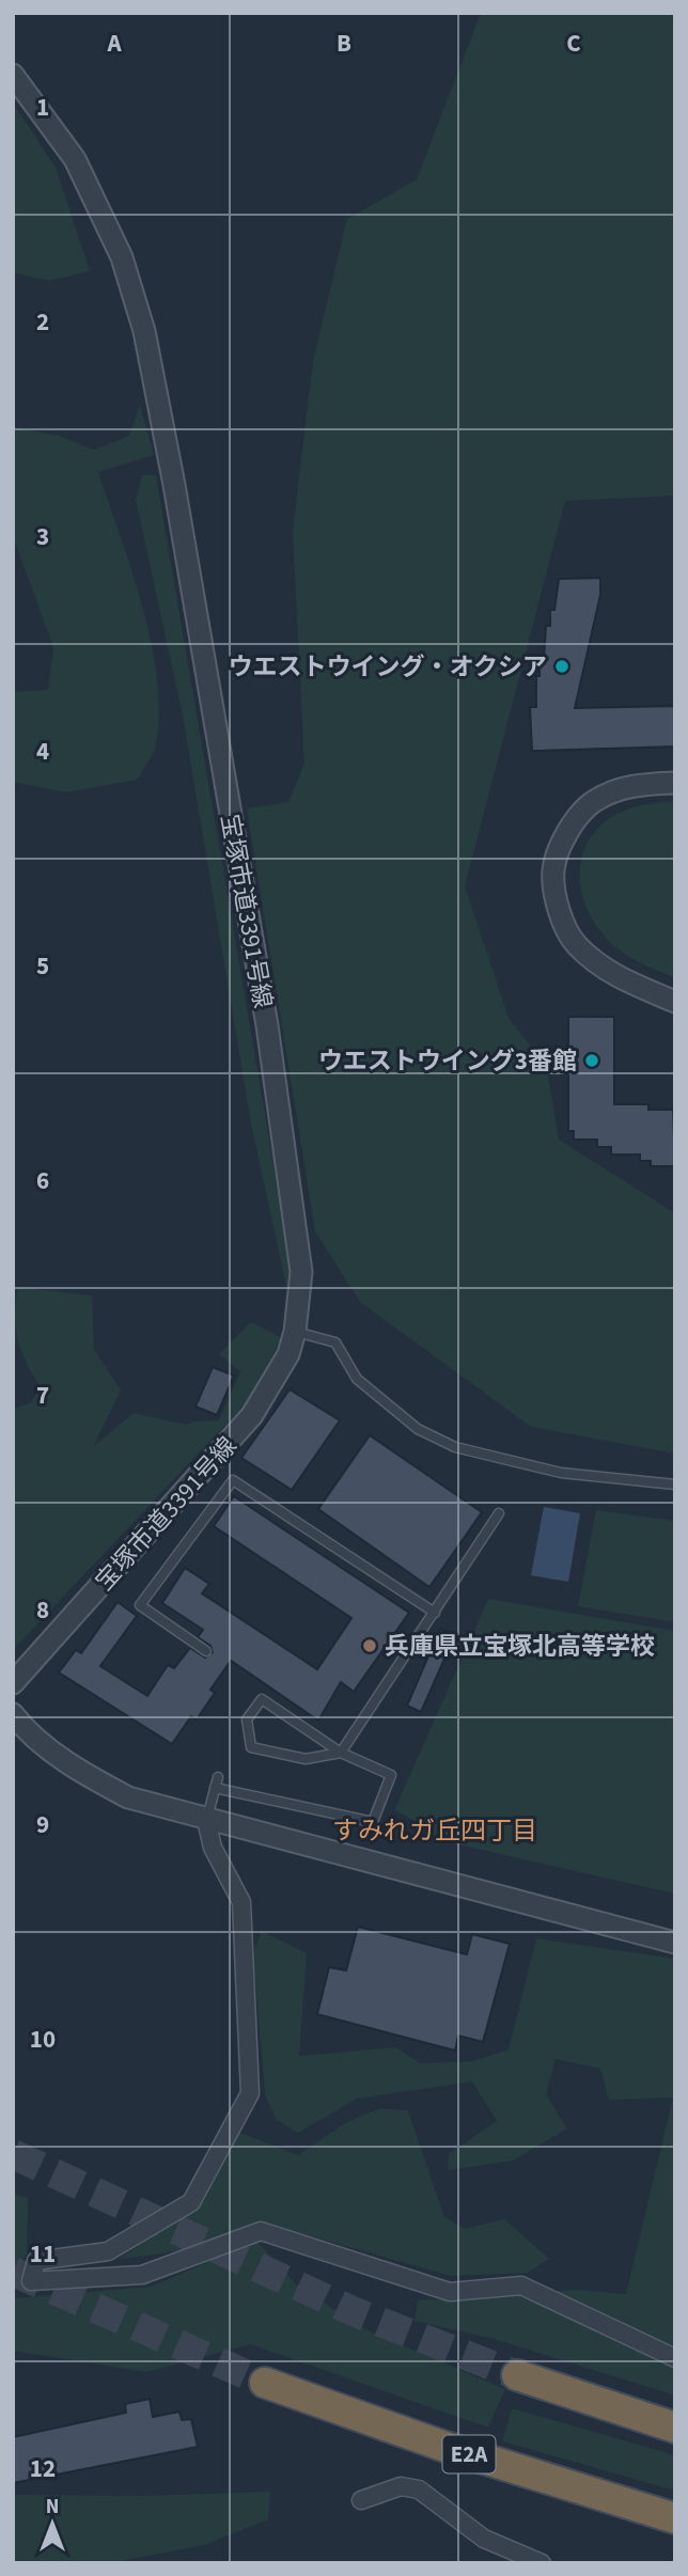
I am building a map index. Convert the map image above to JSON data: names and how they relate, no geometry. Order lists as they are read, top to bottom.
{
  "streets": {
    "highway": ["E2A"],
    "street": ["宝塚市道3391号線"]
  },
  "districts": ["すみれガ丘四丁目"],
  "places": ["ウエストウイング・オクシア", "ウエストウイング3番館", "兵庫県立宝塚北高等学校"],
  "north": "top",
  "grid": {
    "columns": ["A", "B", "C"],
    "rows": [
      "1",
      "2",
      "3",
      "4",
      "5",
      "6",
      "7",
      "8",
      "9",
      "10",
      "11",
      "12"
    ]
  }
}
